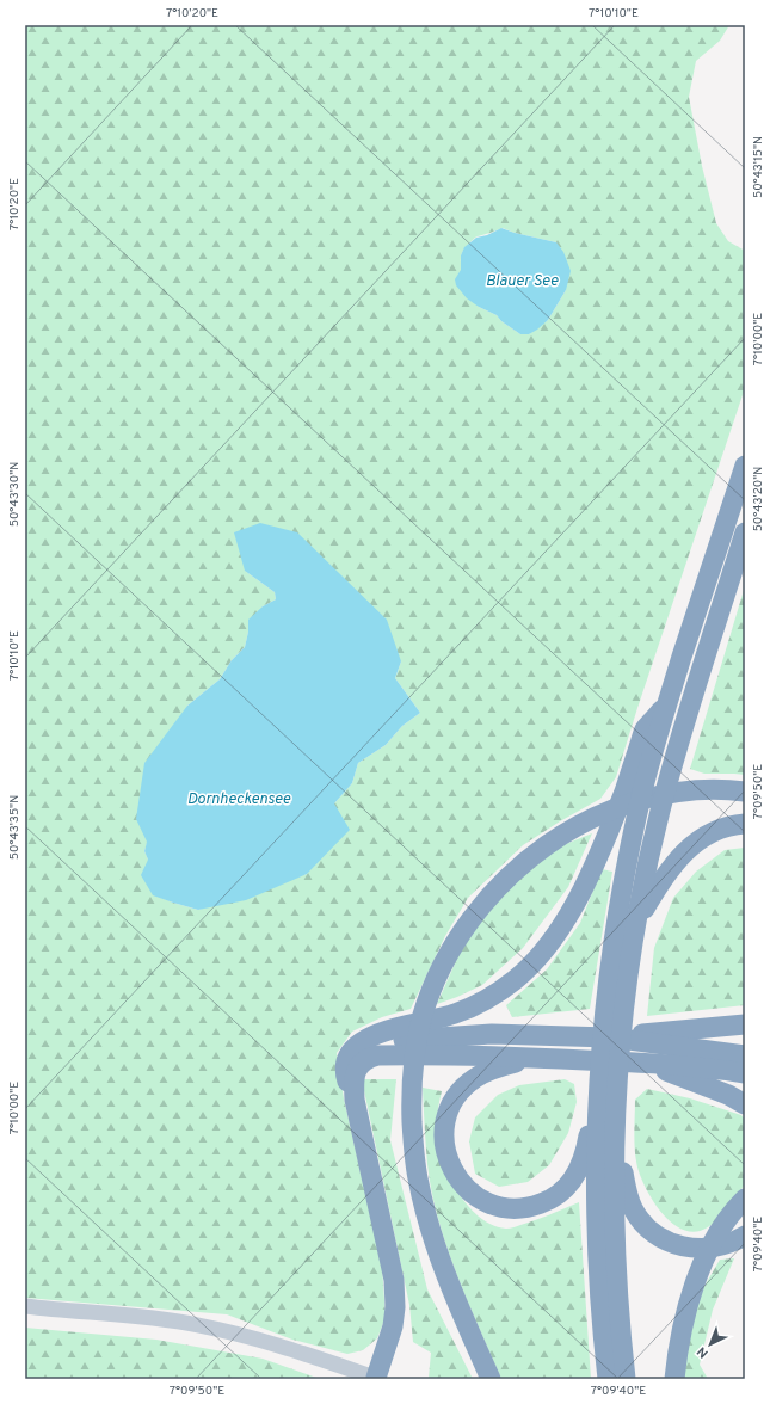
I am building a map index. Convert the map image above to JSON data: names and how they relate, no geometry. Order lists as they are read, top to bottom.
{
  "water": ["Blauer See", "Dornheckensee"],
  "north": "bottom left",
  "coordinates": [
    "7°10'20\"E",
    "7°10'10\"E",
    "50°43'15\"N",
    "7°10'00\"E",
    "50°43'30\"N",
    "50°43'20\"N",
    "7°09'50\"E",
    "50°43'35\"N",
    "7°09'40\"E"
  ]
}
